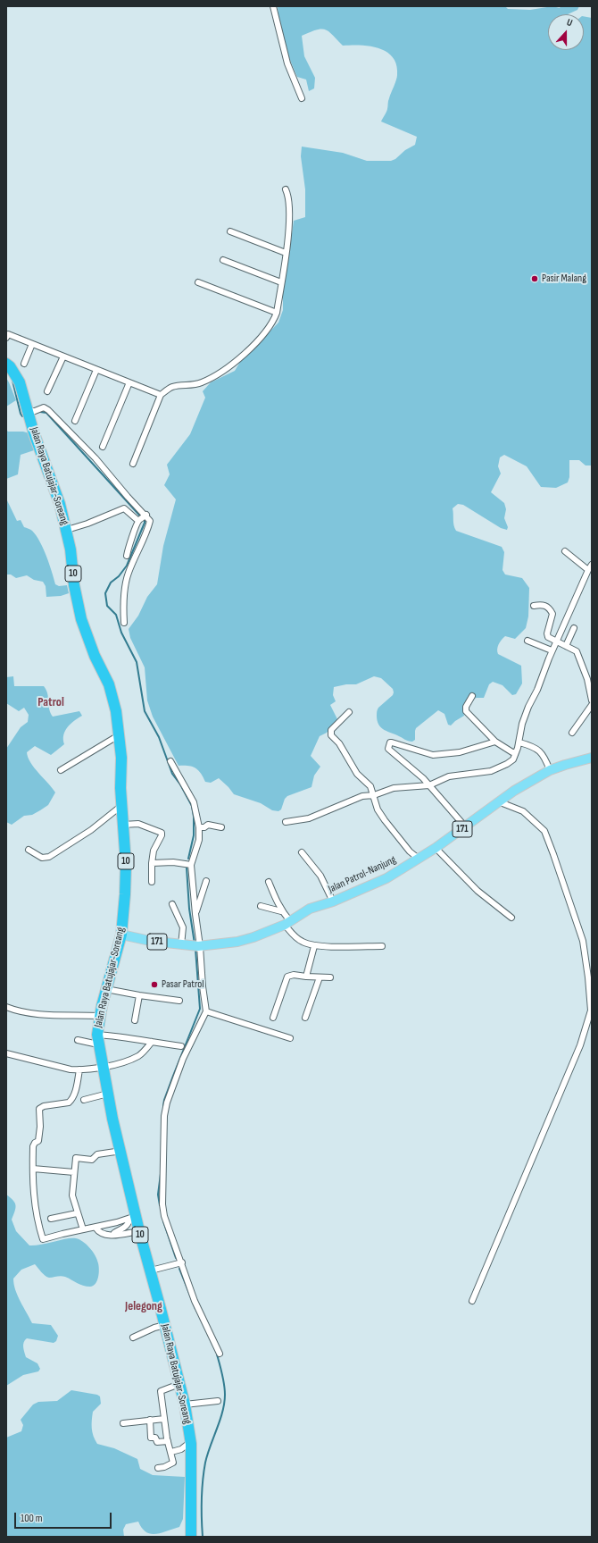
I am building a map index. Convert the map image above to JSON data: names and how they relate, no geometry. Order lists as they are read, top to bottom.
{
  "streets": {
    "highway": ["Jalan Raya Batujajar-Soreang", "10"],
    "main road": ["171", "Jalan Patrol-Nanjung"]
  },
  "crossings": [
    ["Jalan Raya Batujajar-Soreang", "Jalan Patrol-Nanjung"]
  ],
  "districts": ["Patrol", "Jelegong"],
  "places": ["Pasir Malang", "Pasar Patrol"],
  "scale_bar": "100 m",
  "north": "top"
}
